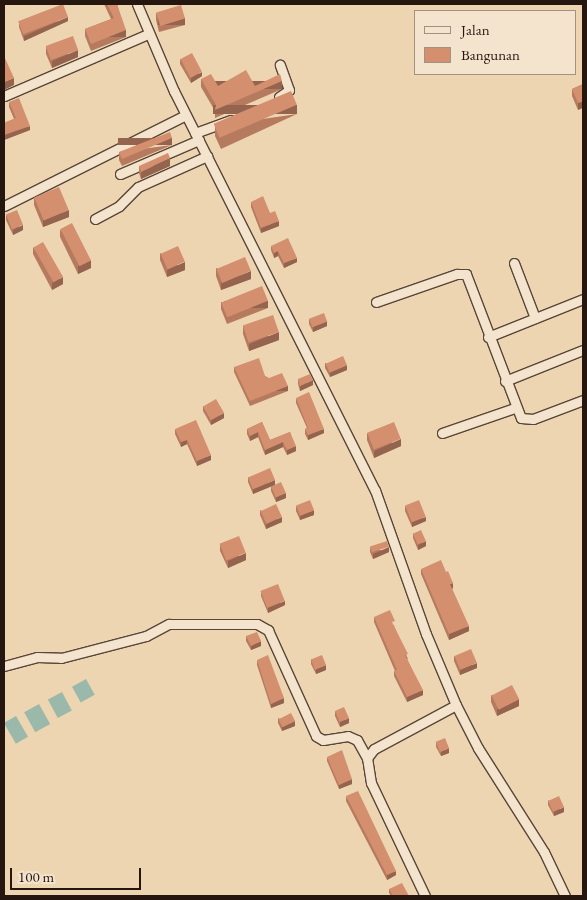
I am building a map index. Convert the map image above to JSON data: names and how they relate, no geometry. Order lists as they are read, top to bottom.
{
  "legend": ["Jalan", "Bangunan"],
  "scale_bar": "100 m"
}
